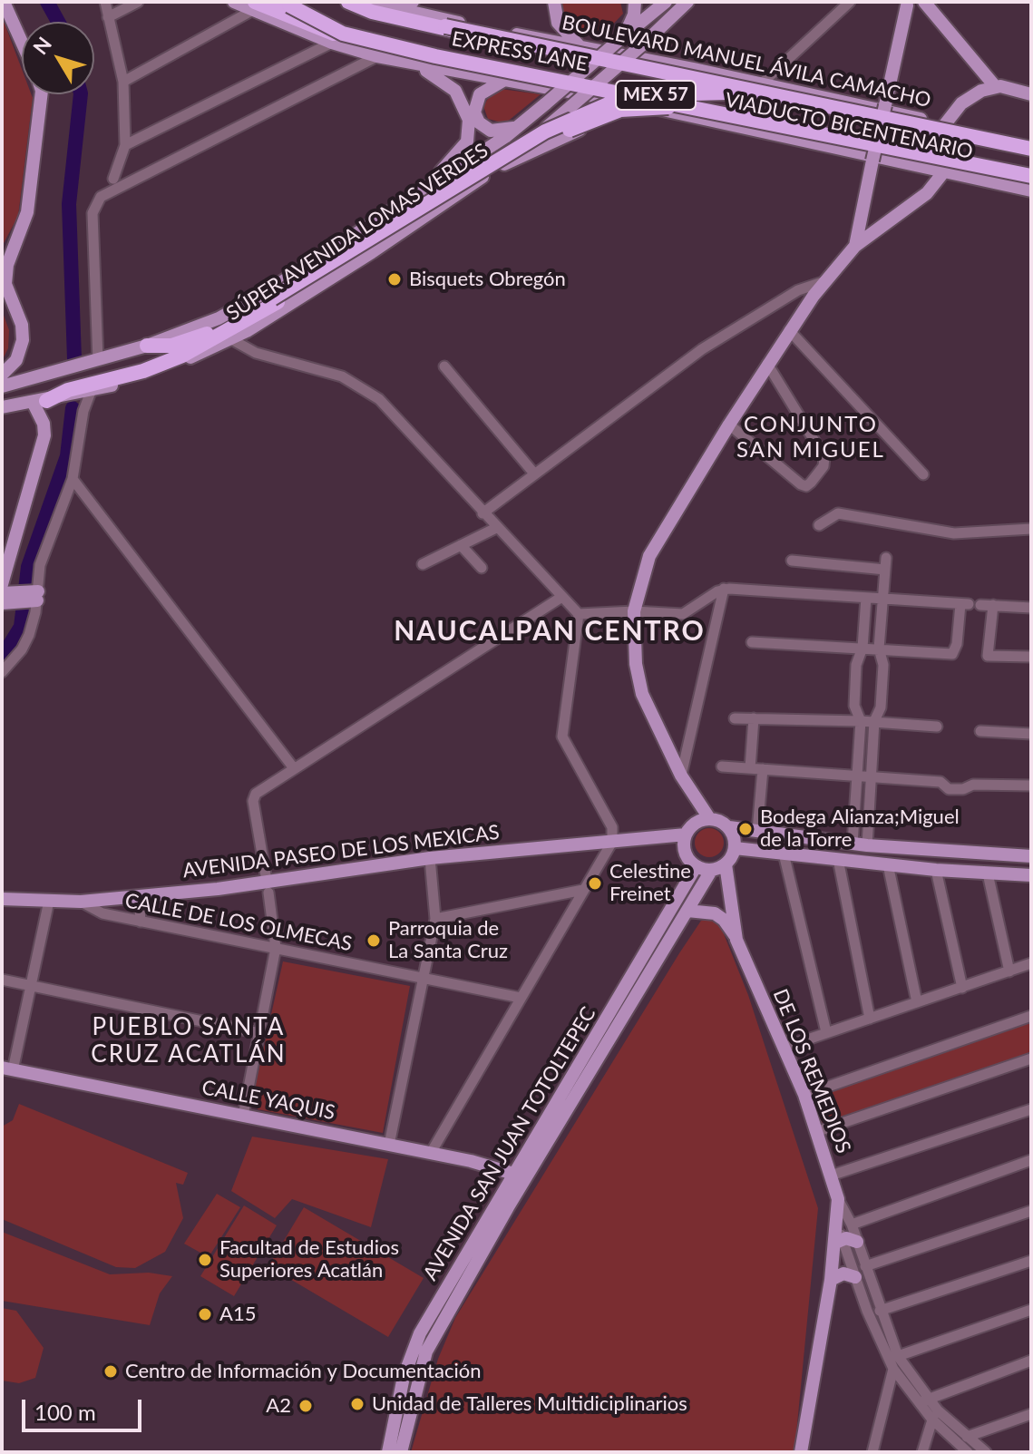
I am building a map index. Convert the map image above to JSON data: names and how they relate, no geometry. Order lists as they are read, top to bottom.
{
  "streets": {
    "highway": [
      "EXPRESS LANE",
      "BOULEVARD MANUEL ÁVILA CAMACHO",
      "MEX 57",
      "VIADUCTO BICENTENARIO"
    ],
    "main road": [
      "SÚPER AVENIDA LOMAS VERDES",
      "AVENIDA PASEO DE LOS MEXICAS",
      "DE LOS REMEDIOS",
      "CALLE YAQUIS",
      "AVENIDA SAN JUAN TOTOLTEPEC"
    ],
    "street": ["CALLE DE LOS OLMECAS"]
  },
  "crossings": [
    ["EXPRESS LANE", "MEX 57"],
    ["EXPRESS LANE", "VIADUCTO BICENTENARIO"],
    ["BOULEVARD MANUEL ÁVILA CAMACHO", "VIADUCTO BICENTENARIO"],
    ["AVENIDA PASEO DE LOS MEXICAS", "CALLE DE LOS OLMECAS"],
    ["AVENIDA PASEO DE LOS MEXICAS", "DE LOS REMEDIOS"],
    ["AVENIDA PASEO DE LOS MEXICAS", "AVENIDA SAN JUAN TOTOLTEPEC"],
    ["DE LOS REMEDIOS", "AVENIDA SAN JUAN TOTOLTEPEC"],
    ["CALLE YAQUIS", "AVENIDA SAN JUAN TOTOLTEPEC"]
  ],
  "districts": ["CONJUNTO SAN MIGUEL", "NAUCALPAN CENTRO", "PUEBLO SANTA CRUZ ACATLÁN"],
  "places": [
    "Bisquets Obregón",
    "Bodega Alianza;Miguel de la Torre",
    "Celestine Freinet",
    "Parroquia de La Santa Cruz",
    "Facultad de Estudios Superiores Acatlán",
    "A15",
    "Centro de Información y Documentación",
    "Unidad de Talleres Multidiciplinarios",
    "A2"
  ],
  "scale_bar": "100 m",
  "north": "top left"
}
